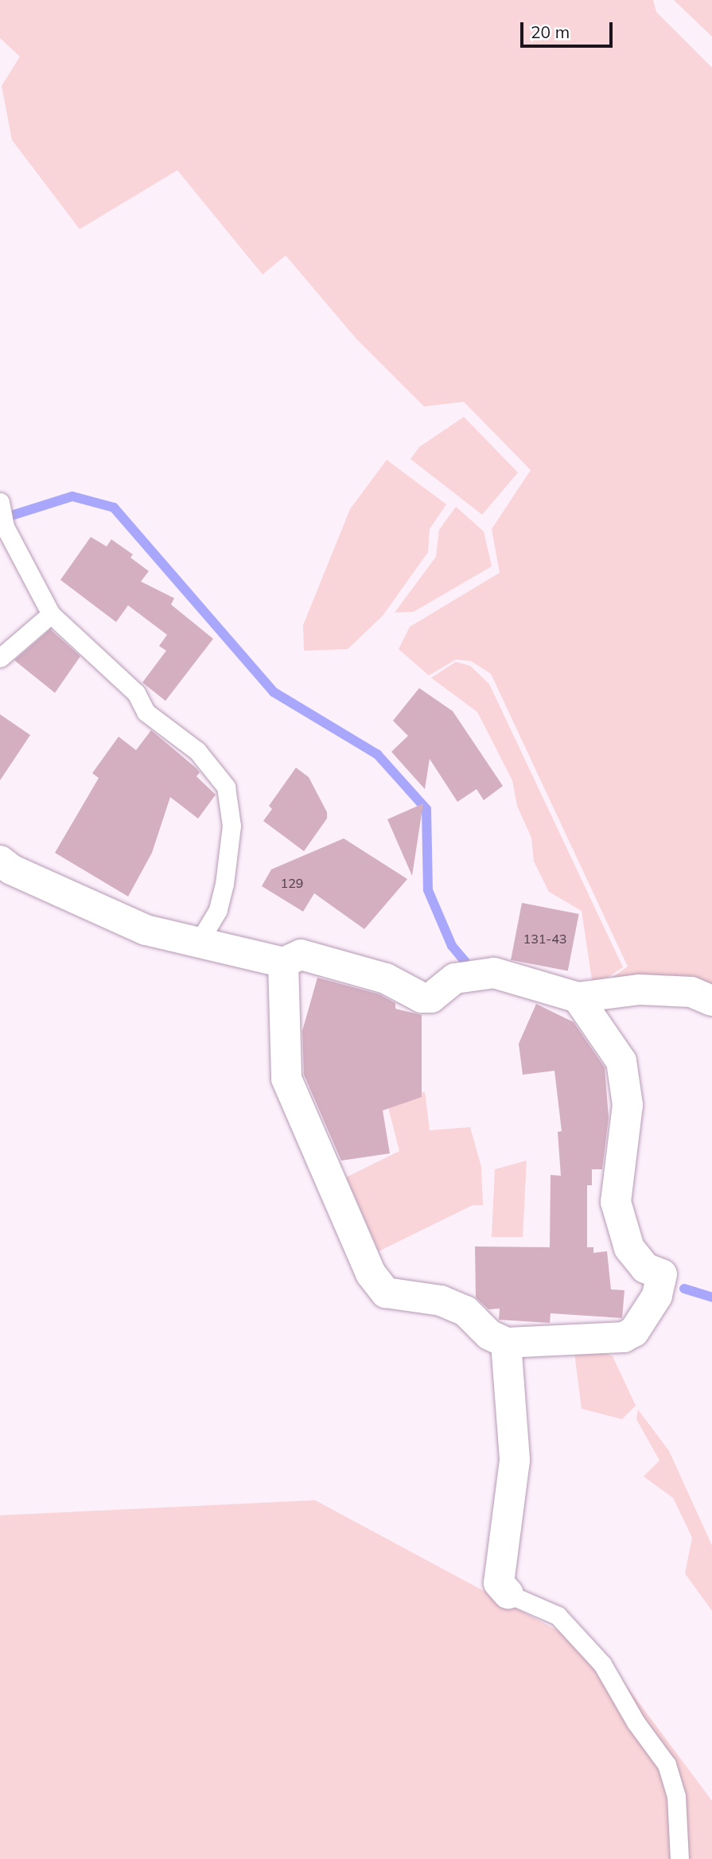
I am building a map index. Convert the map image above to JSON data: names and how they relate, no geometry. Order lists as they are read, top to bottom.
{
  "house_numbers": ["129", "131-43"],
  "scale_bar": "20 m"
}
